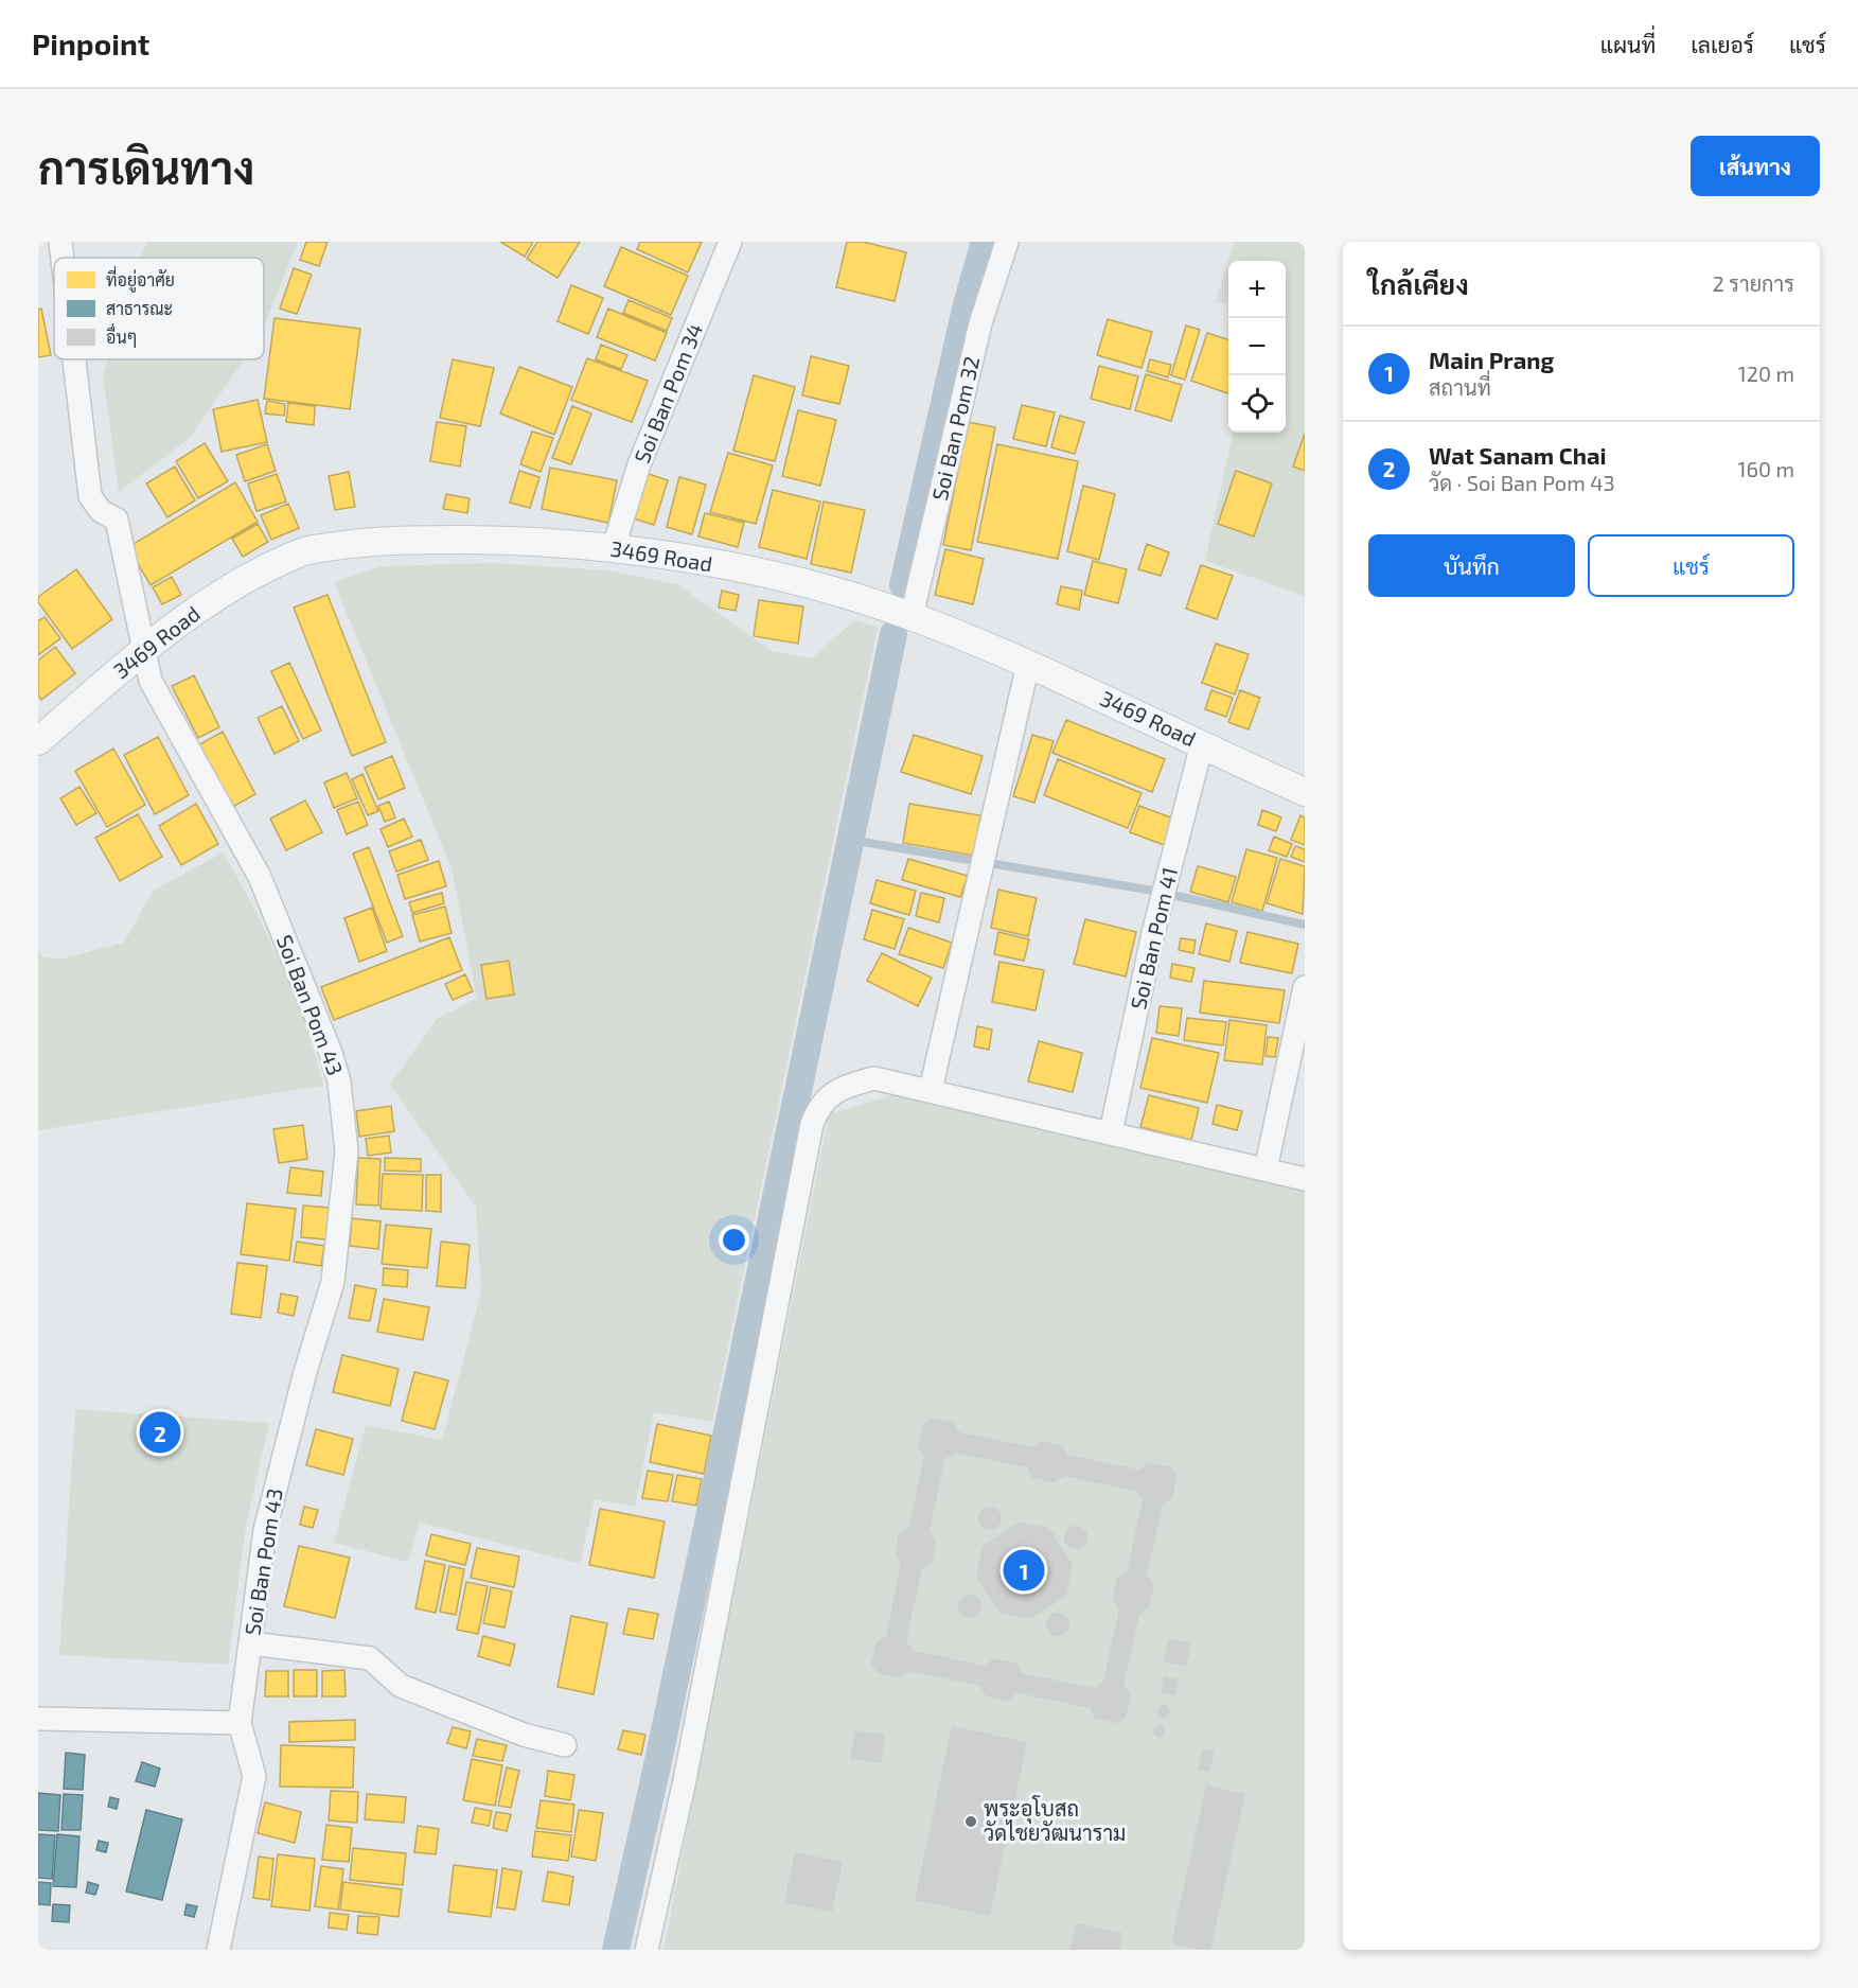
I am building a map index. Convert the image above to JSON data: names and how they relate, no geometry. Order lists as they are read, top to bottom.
{
  "streets": {
    "street": [
      "Soi Ban Pom 34",
      "Soi Ban Pom 32",
      "3469 Road",
      "Soi Ban Pom 41",
      "Soi Ban Pom 43"
    ]
  },
  "crossings": [
    ["Soi Ban Pom 34", "3469 Road"],
    ["Soi Ban Pom 32", "3469 Road"],
    ["3469 Road", "Soi Ban Pom 41"],
    ["3469 Road", "Soi Ban Pom 43"]
  ],
  "places": ["พระอุโบสถ วัดไชยวัฒนาราม"],
  "legend": ["ที่อยู่อาศัย", "สาธารณะ", "อื่นๆ"],
  "page": {
    "header": "Pinpoint",
    "nav": ["แผนที่", "เลเยอร์", "แชร์"],
    "buttons": [
      "เส้นทาง",
      ["บันทึก", "แชร์"]
    ],
    "title": "การเดินทาง",
    "heading": ["ใกล้เคียง", "2 รายการ"],
    "map_buttons": ["+", "−"],
    "list": [
      {
        "mark": "1",
        "name": "Main Prang",
        "note": "สถานที่",
        "value": "120 m"
      },
      {
        "mark": "2",
        "name": "Wat Sanam Chai",
        "note": "วัด · Soi Ban Pom 43",
        "value": "160 m"
      }
    ],
    "pins": ["2", "1"]
  }
}
